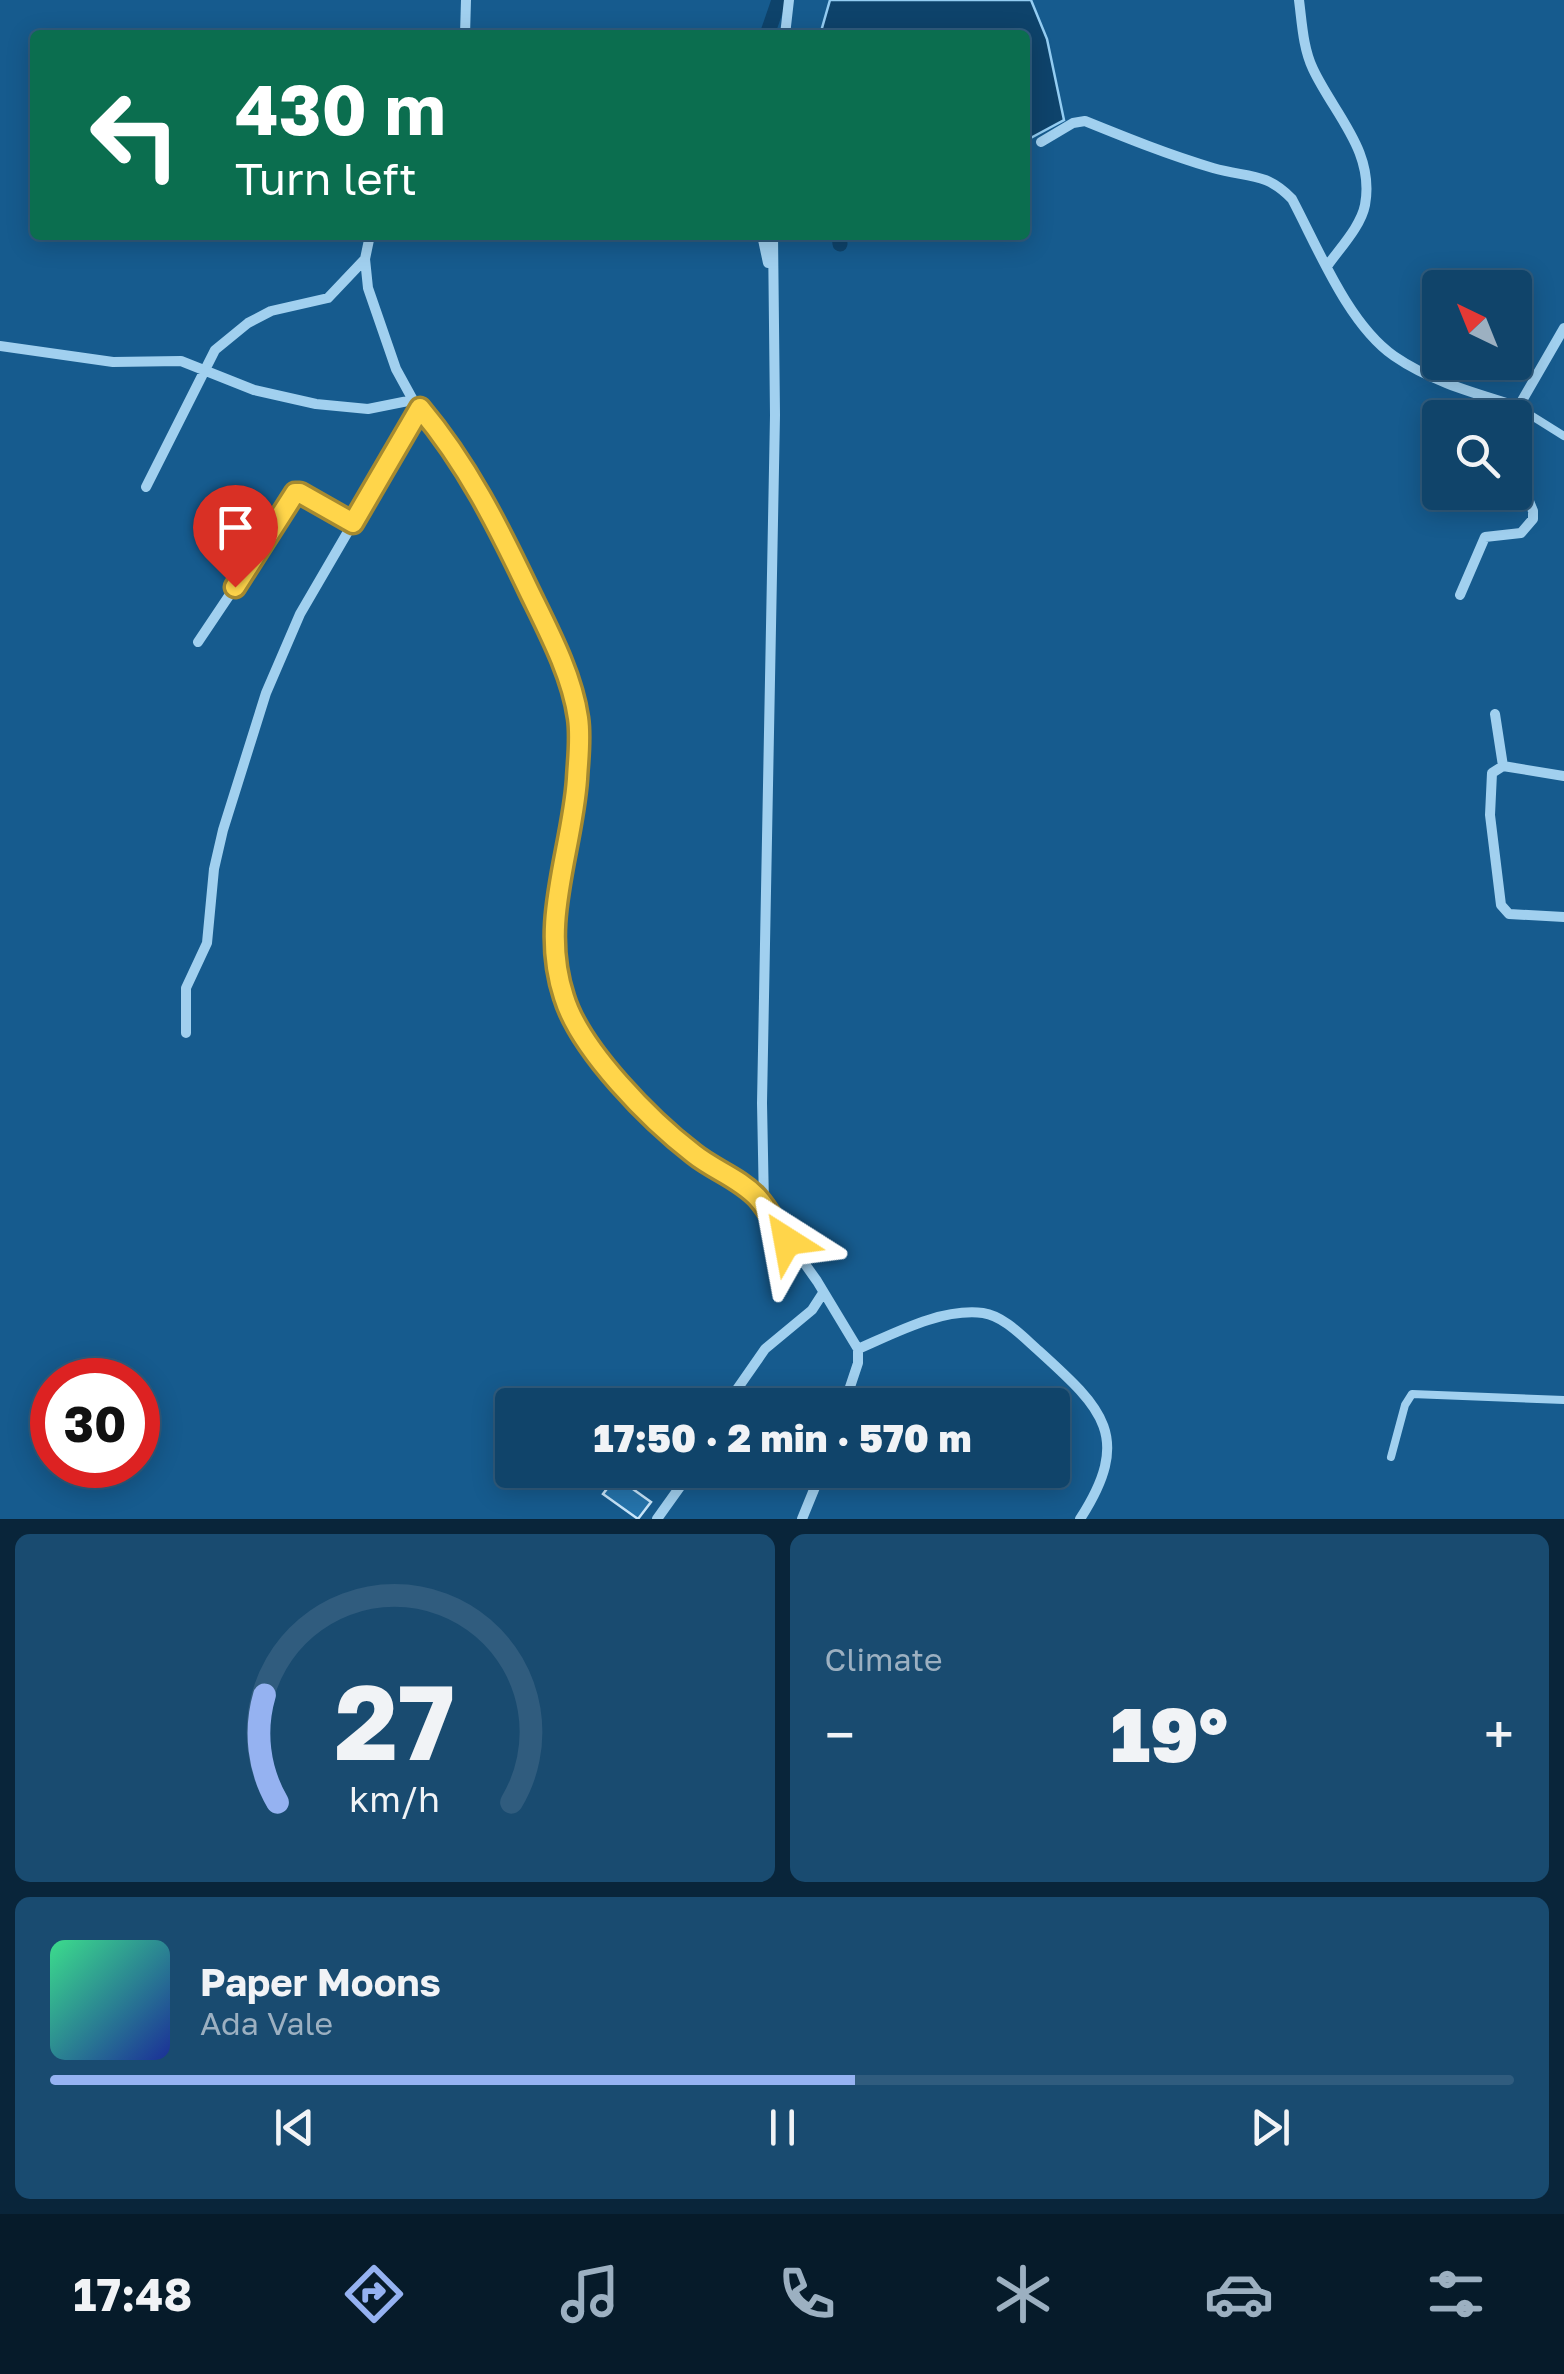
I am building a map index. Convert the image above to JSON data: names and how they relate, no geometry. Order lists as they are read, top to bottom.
{
  "north": "top left",
  "page": {
    "turn": ["430 m", "Turn left"],
    "limit": "30",
    "trip": "17:50 · 2 min · 570 m",
    "tile": "Climate",
    "heat": ["−", "19°", "+"],
    "song": ["Paper Moons", "Ada Vale"],
    "tabs": "17:48",
    "gauge": ["27", "km/h"]
  }
}
